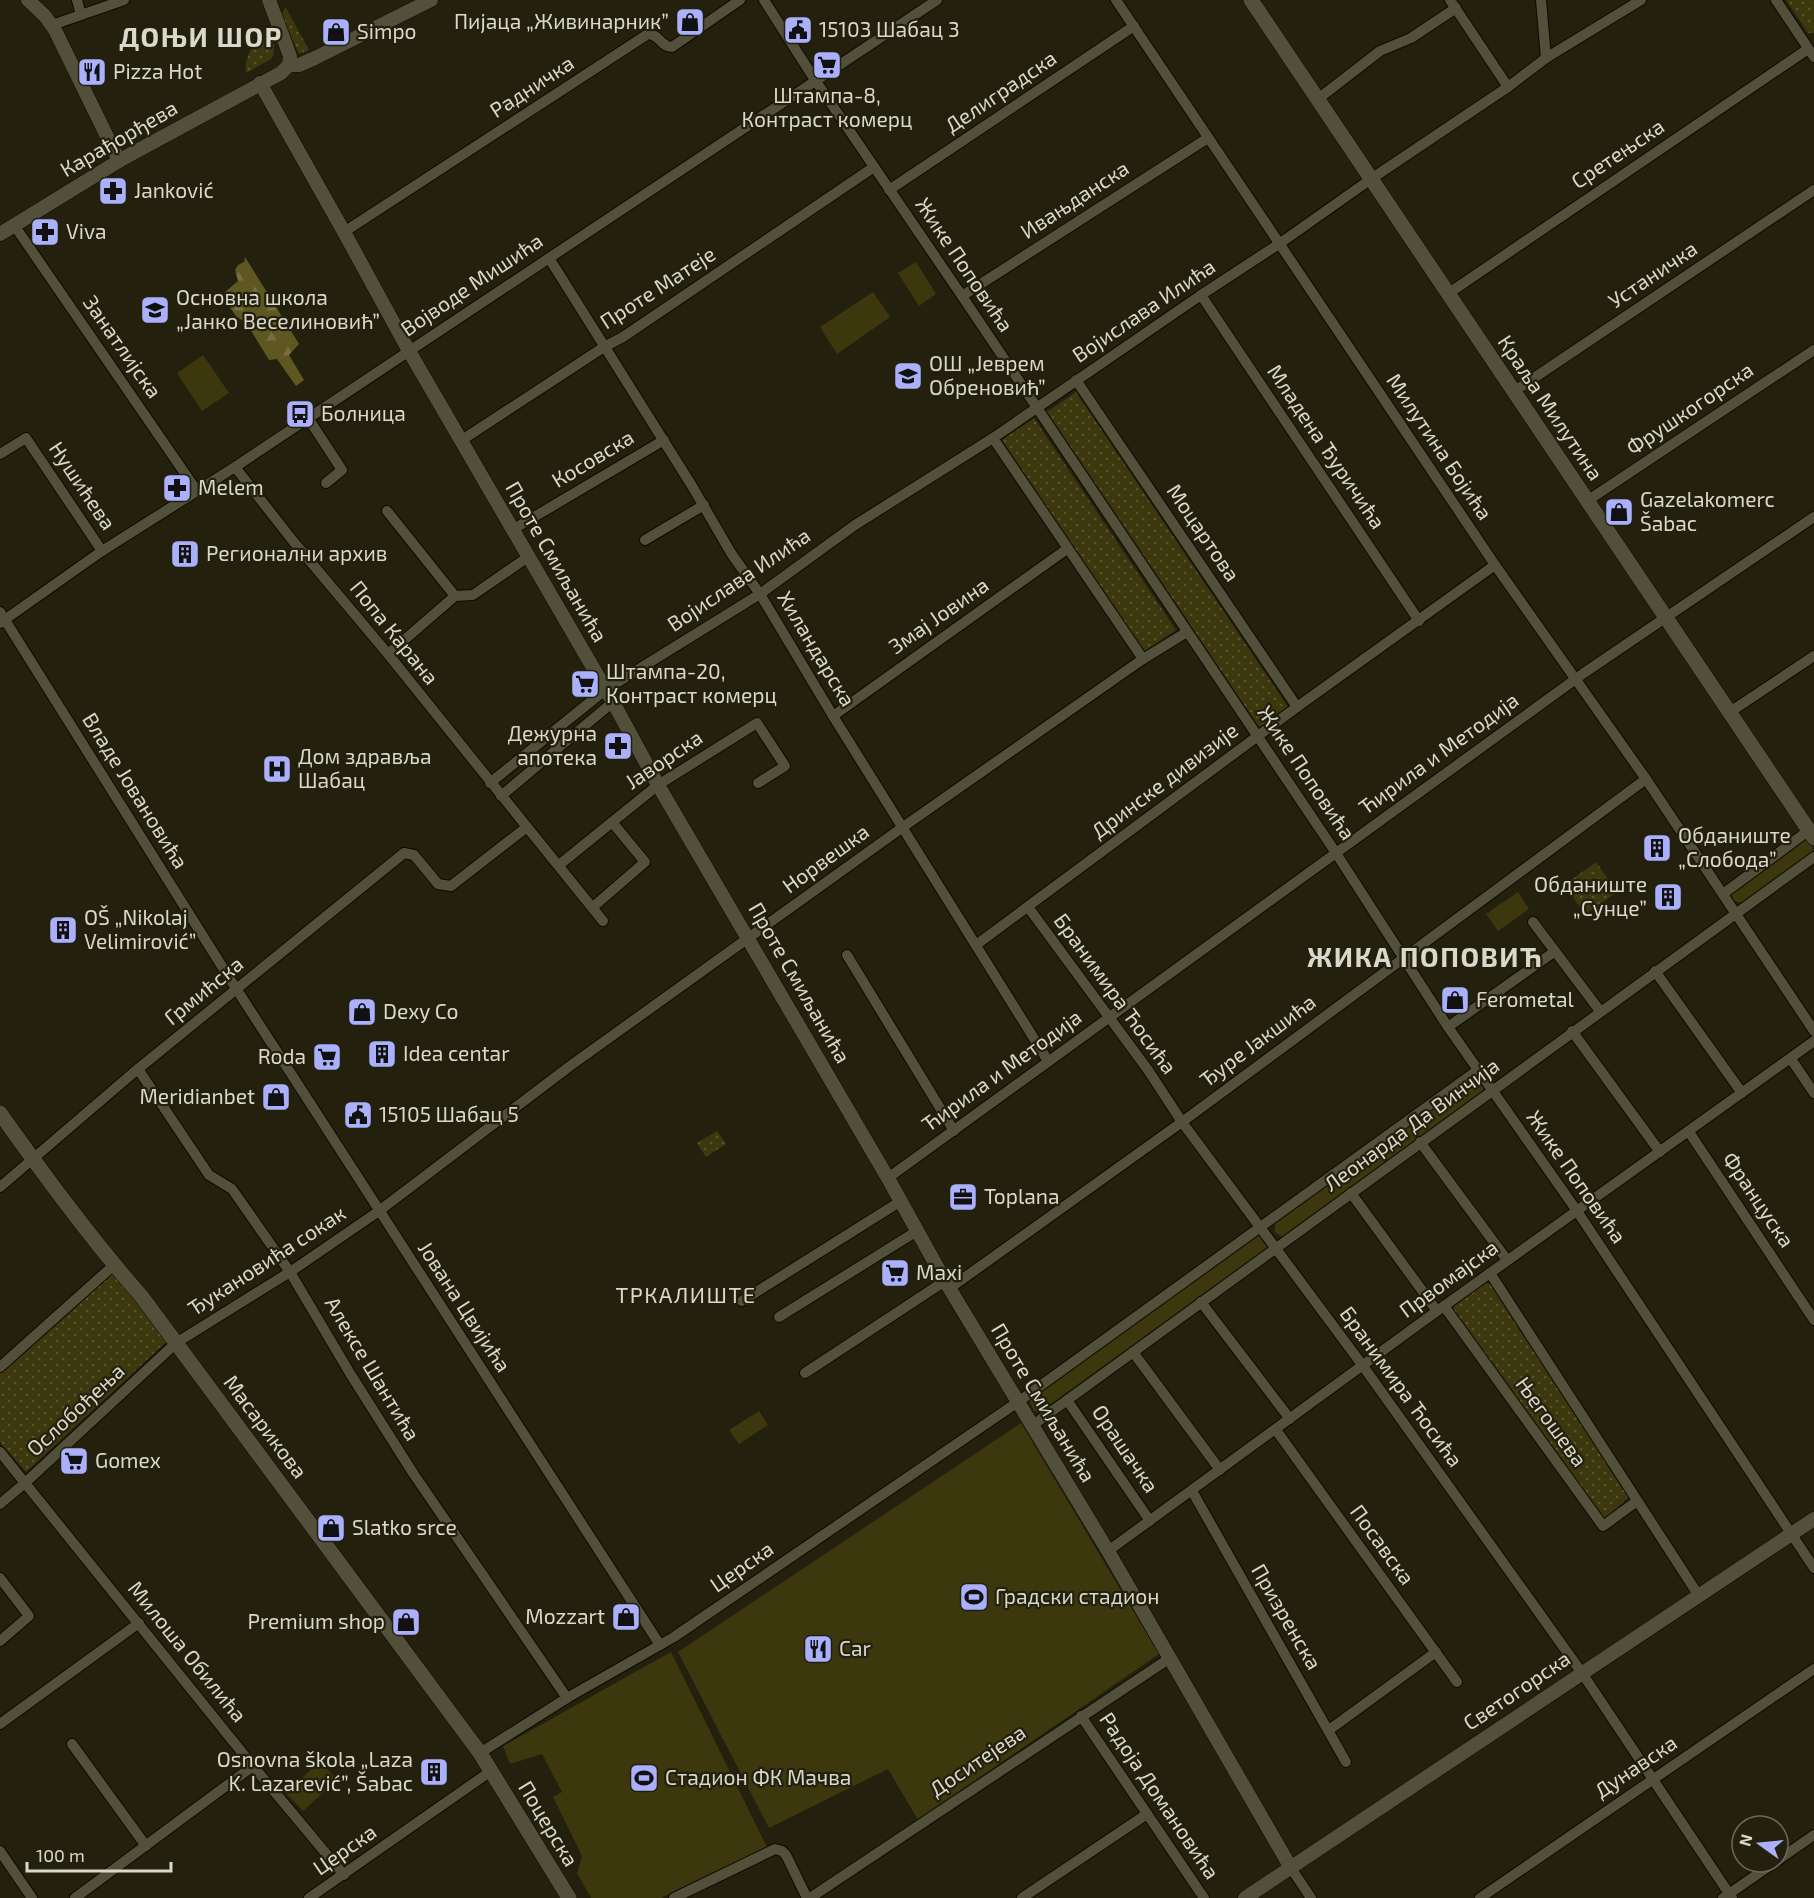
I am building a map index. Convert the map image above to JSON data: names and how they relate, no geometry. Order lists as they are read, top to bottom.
{
  "streets": {
    "main road": ["Краља Милутина", "Масарикова", "Поцерска"],
    "street": [
      "Радничка",
      "Делиградска",
      "Карађорђева",
      "Сретењска",
      "Ивањданска",
      "Жике Поповића",
      "Устаничка",
      "Војводе Мишића",
      "Проте Матеје",
      "Војислава Илића",
      "Занатлијска",
      "Фрушкогорска",
      "Младена Ђуричића",
      "Милутина Бојића",
      "Косовска",
      "Нушићева",
      "Моцартова",
      "Проте Смиљанића",
      "Змај Јовина",
      "Попа Карана",
      "Хиландарска",
      "Ћирила и Методија",
      "Јаворска",
      "Дринске дивизије",
      "Владе Јовановића",
      "Норвешка",
      "Грмићска",
      "Бранимира Ћосића",
      "Ђуре Јакшића",
      "Леонарда Да Винчија",
      "Француска",
      "Ђукановића сокак",
      "Првомајска",
      "Јована Цвијића",
      "Алексе Шантића",
      "Ослобођења",
      "Његошева",
      "Орашачка",
      "Посавска",
      "Церска",
      "Призренска",
      "Милоша Обилића",
      "Светогорска",
      "Доситејева",
      "Дунавска",
      "Радоја Домановића"
    ]
  },
  "crossings": [
    ["Радничка", "Проте Смиљанића"],
    ["Делиградска", "Жике Поповића"],
    ["Делиградска", "Милутина Бојића"],
    ["Карађорђева", "Занатлијска"],
    ["Карађорђева", "Проте Смиљанића"],
    ["Сретењска", "Краља Милутина"],
    ["Ивањданска", "Жике Поповића"],
    ["Ивањданска", "Милутина Бојића"],
    ["Жике Поповића", "Војводе Мишића"],
    ["Жике Поповића", "Проте Матеје"],
    ["Жике Поповића", "Војислава Илића"],
    ["Жике Поповића", "Ћирила и Методија"],
    ["Жике Поповића", "Дринске дивизије"],
    ["Жике Поповића", "Норвешка"],
    ["Жике Поповића", "Ђуре Јакшића"],
    ["Жике Поповића", "Леонарда Да Винчија"],
    ["Жике Поповића", "Првомајска"],
    ["Жике Поповића", "Светогорска"],
    ["Устаничка", "Краља Милутина"],
    ["Војводе Мишића", "Занатлијска"],
    ["Војводе Мишића", "Нушићева"],
    ["Војводе Мишића", "Проте Смиљанића"],
    ["Војводе Мишића", "Попа Карана"],
    ["Војводе Мишића", "Хиландарска"],
    ["Војводе Мишића", "Владе Јовановића"],
    ["Проте Матеје", "Проте Смиљанића"],
    ["Проте Матеје", "Хиландарска"],
    ["Војислава Илића", "Краља Милутина"],
    ["Војислава Илића", "Младена Ђуричића"],
    ["Војислава Илића", "Милутина Бојића"],
    ["Војислава Илића", "Моцартова"],
    ["Војислава Илића", "Проте Смиљанића"],
    ["Војислава Илића", "Попа Карана"],
    ["Војислава Илића", "Хиландарска"],
    ["Краља Милутина", "Фрушкогорска"],
    ["Краља Милутина", "Ћирила и Методија"],
    ["Младена Ђуричића", "Дринске дивизије"],
    ["Милутина Бојића", "Ћирила и Методија"],
    ["Милутина Бојића", "Дринске дивизије"],
    ["Милутина Бојића", "Ђуре Јакшића"],
    ["Милутина Бојића", "Леонарда Да Винчија"],
    ["Косовска", "Проте Смиљанића"],
    ["Косовска", "Хиландарска"],
    ["Моцартова", "Дринске дивизије"],
    ["Проте Смиљанића", "Ћирила и Методија"],
    ["Проте Смиљанића", "Јаворска"],
    ["Проте Смиљанића", "Норвешка"],
    ["Проте Смиљанића", "Ђуре Јакшића"],
    ["Проте Смиљанића", "Леонарда Да Винчија"],
    ["Проте Смиљанића", "Првомајска"],
    ["Проте Смиљанића", "Церска"],
    ["Проте Смиљанића", "Светогорска"],
    ["Проте Смиљанића", "Доситејева"],
    ["Змај Јовина", "Хиландарска"],
    ["Попа Карана", "Јаворска"],
    ["Попа Карана", "Грмићска"],
    ["Хиландарска", "Ћирила и Методија"],
    ["Хиландарска", "Дринске дивизије"],
    ["Хиландарска", "Норвешка"],
    ["Ћирила и Методија", "Бранимира Ћосића"],
    ["Дринске дивизије", "Бранимира Ћосића"],
    ["Владе Јовановића", "Грмићска"],
    ["Владе Јовановића", "Јована Цвијића"],
    ["Норвешка", "Ђукановића сокак"],
    ["Норвешка", "Јована Цвијића"],
    ["Грмићска", "Јована Цвијића"],
    ["Грмићска", "Алексе Шантића"],
    ["Грмићска", "Масарикова"],
    ["Бранимира Ћосића", "Ђуре Јакшића"],
    ["Бранимира Ћосића", "Леонарда Да Винчија"],
    ["Бранимира Ћосића", "Првомајска"],
    ["Бранимира Ћосића", "Светогорска"],
    ["Бранимира Ћосића", "Дунавска"],
    ["Леонарда Да Винчија", "Орашачка"],
    ["Леонарда Да Винчија", "Церска"],
    ["Француска", "Првомајска"],
    ["Ђукановића сокак", "Јована Цвијића"],
    ["Ђукановића сокак", "Алексе Шантића"],
    ["Ђукановића сокак", "Ослобођења"],
    ["Ђукановића сокак", "Масарикова"],
    ["Првомајска", "Његошева"],
    ["Првомајска", "Орашачка"],
    ["Првомајска", "Посавска"],
    ["Првомајска", "Призренска"],
    ["Јована Цвијића", "Церска"],
    ["Алексе Шантића", "Церска"],
    ["Ослобођења", "Масарикова"],
    ["Ослобођења", "Милоша Обилића"],
    ["Његошева", "Светогорска"],
    ["Масарикова", "Церска"],
    ["Масарикова", "Поцерска"],
    ["Церска", "Милоша Обилића"],
    ["Церска", "Поцерска"],
    ["Доситејева", "Радоја Домановића"]
  ],
  "districts": ["ДОЊИ ШОР", "ЖИКА ПОПОВИЋ", "ТРКАЛИШТЕ"],
  "places": {
    "shop": [
      "Пијаца „Живинарник”",
      "Simpo",
      "Gazelakomerc Šabac",
      "Ferometal",
      "Dexy Co",
      "Meridianbet",
      "Slatko srce",
      "Mozzart",
      "Premium shop"
    ],
    "public building": ["15103 Шабац 3", "15105 Шабац 5"],
    "supermarket": [
      "Штампа-8, Контраст комерц",
      "Штампа-20, Контраст комерц",
      "Roda",
      "Maxi",
      "Gomex"
    ],
    "restaurant": ["Pizza Hot", "Car"],
    "pharmacy": [
      "Janković",
      "Viva",
      "Melem",
      "Дежурна апотека"
    ],
    "school or university": ["Основна школа „Јанко Веселиновић”", "ОШ „Јеврем Обреновић”"],
    "bus stop": ["Болница"],
    "building": [
      "Регионални архив",
      "Обданиште „Слобода”",
      "Обданиште „Сунце”",
      "OŠ „Nikolaj Velimirović”",
      "Idea centar",
      "Osnovna škola „Laza K. Lazarević”, Šabac"
    ],
    "hospital": ["Дом здравља Шабац"],
    "office": ["Toplana"],
    "sports": ["Градски стадион", "Стадион ФК Мачва"]
  },
  "scale_bar": "100 m",
  "north": "left"
}
